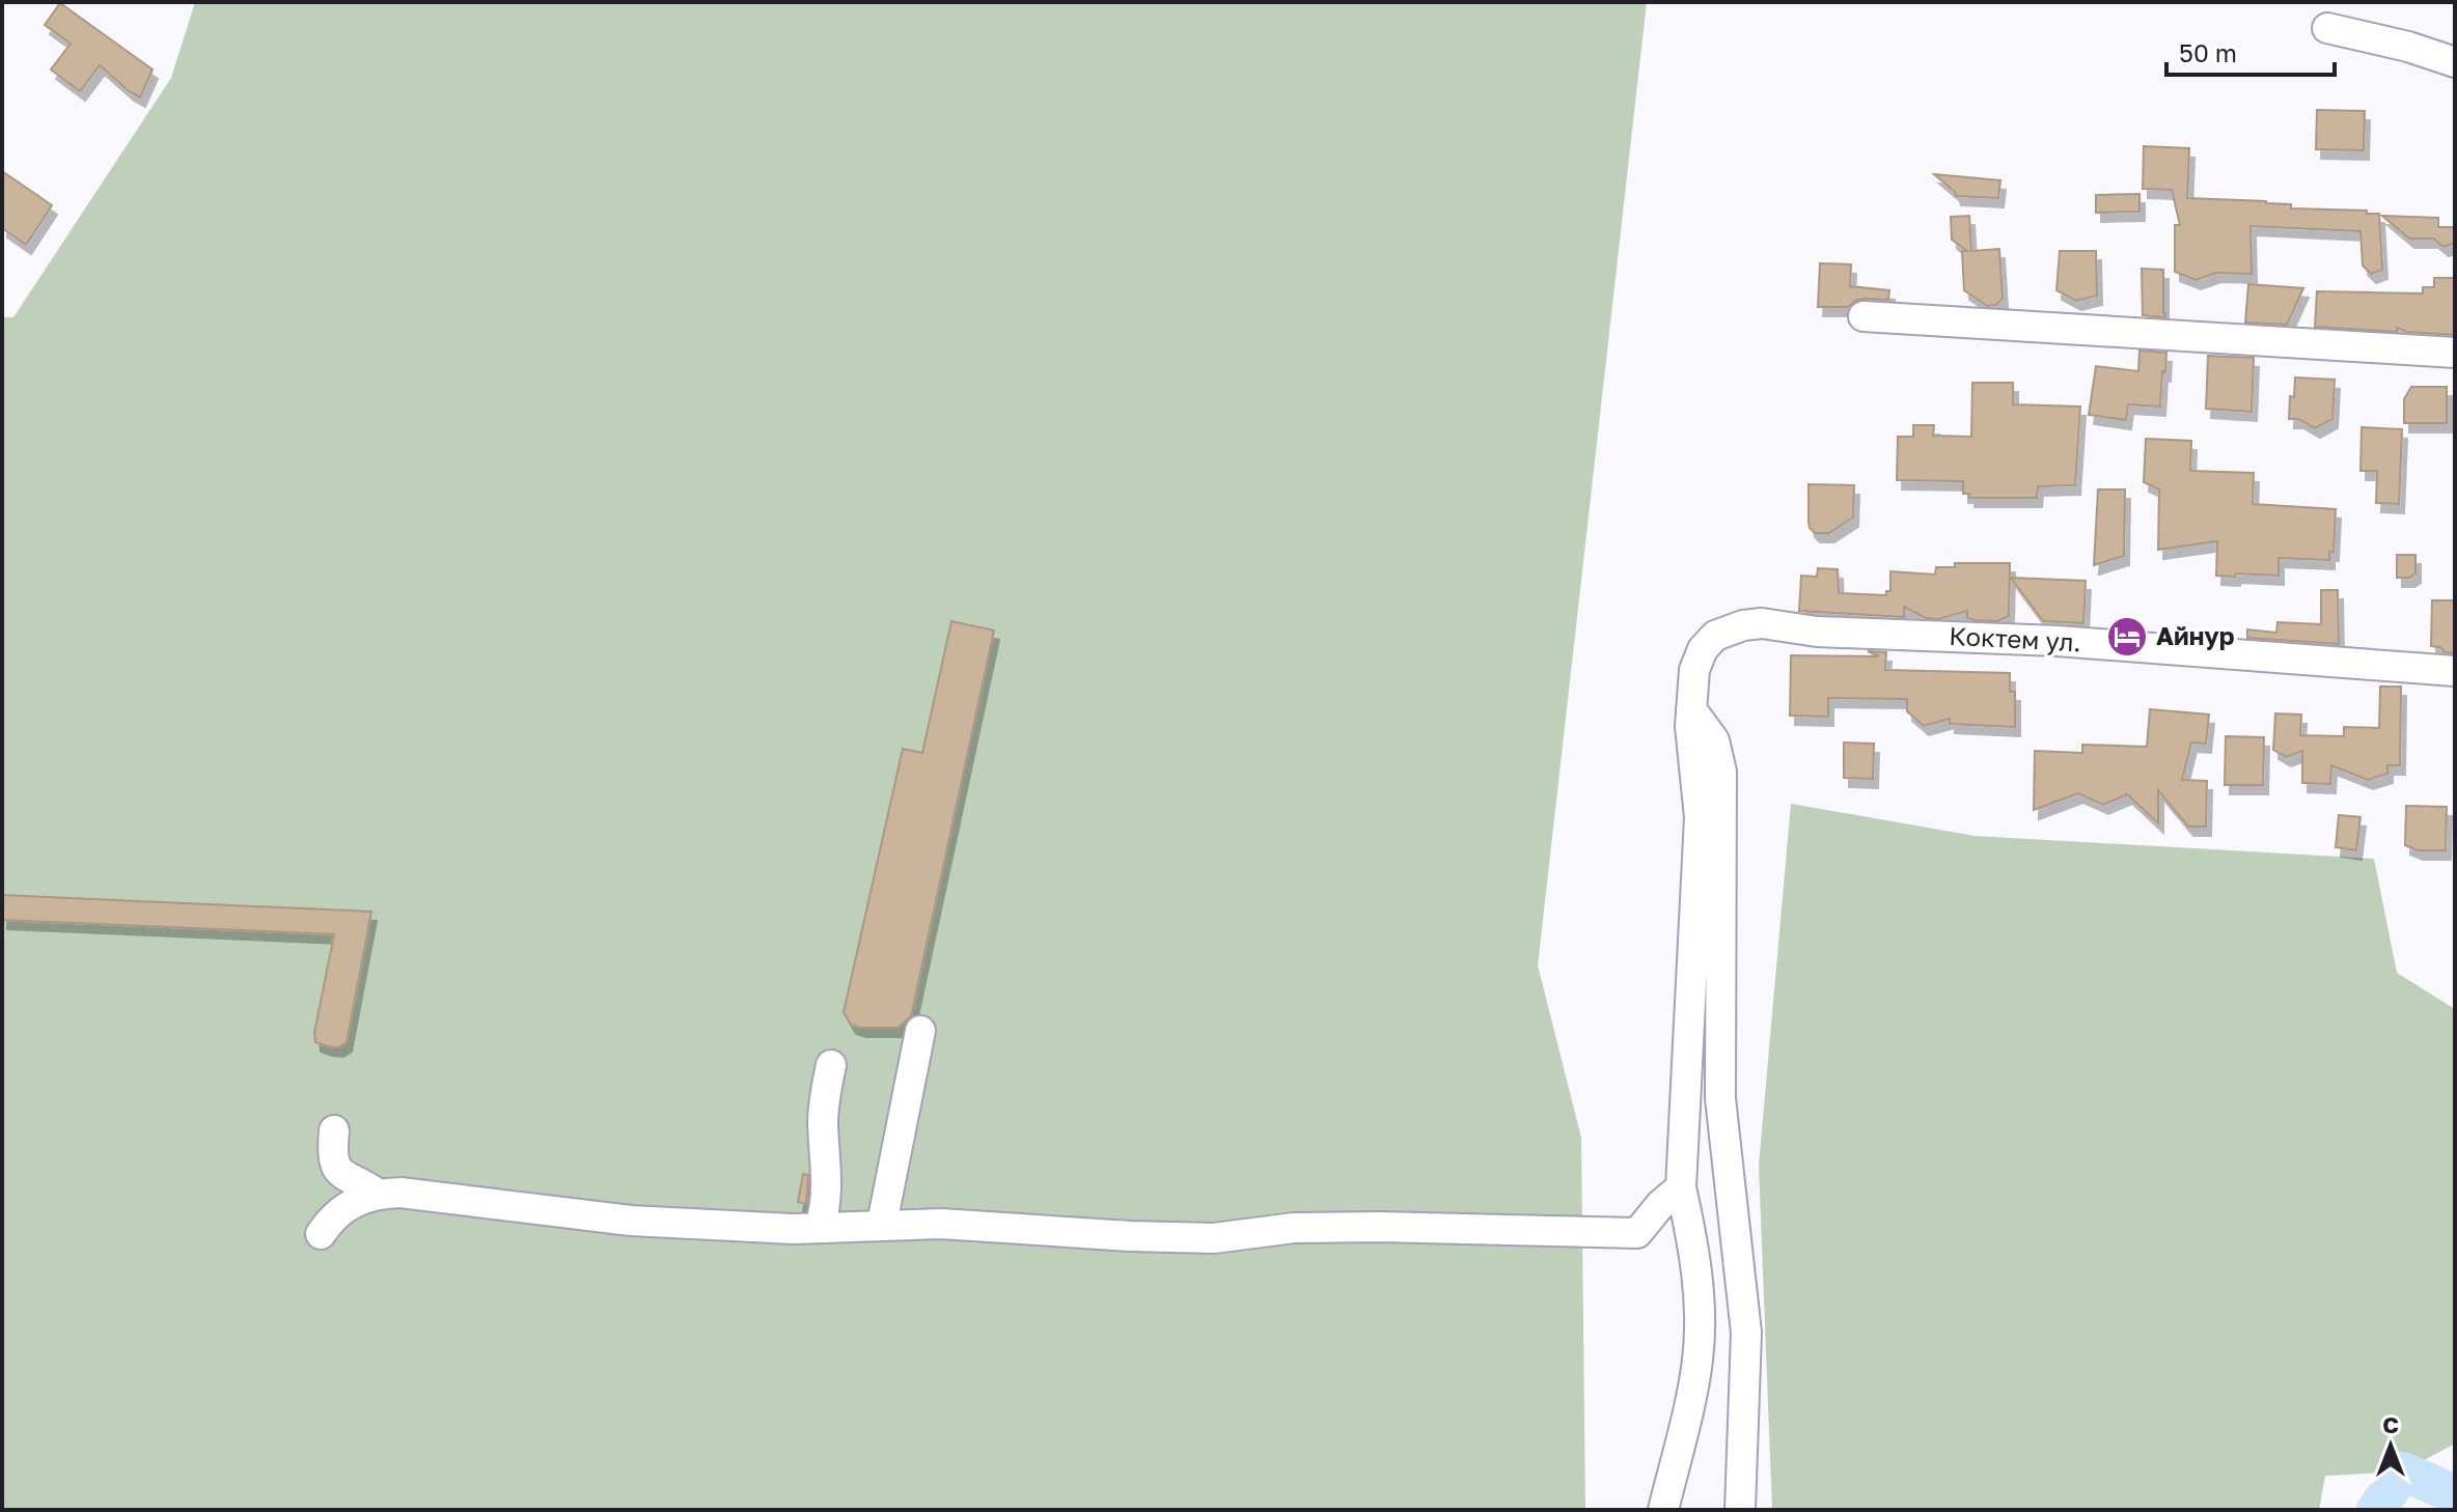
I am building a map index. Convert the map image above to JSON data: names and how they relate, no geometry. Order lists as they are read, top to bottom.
{
  "streets": {
    "street": ["Коктем ул."]
  },
  "places": {
    "hotel": ["Айнур"]
  },
  "scale_bar": "50 m",
  "north": "top"
}
